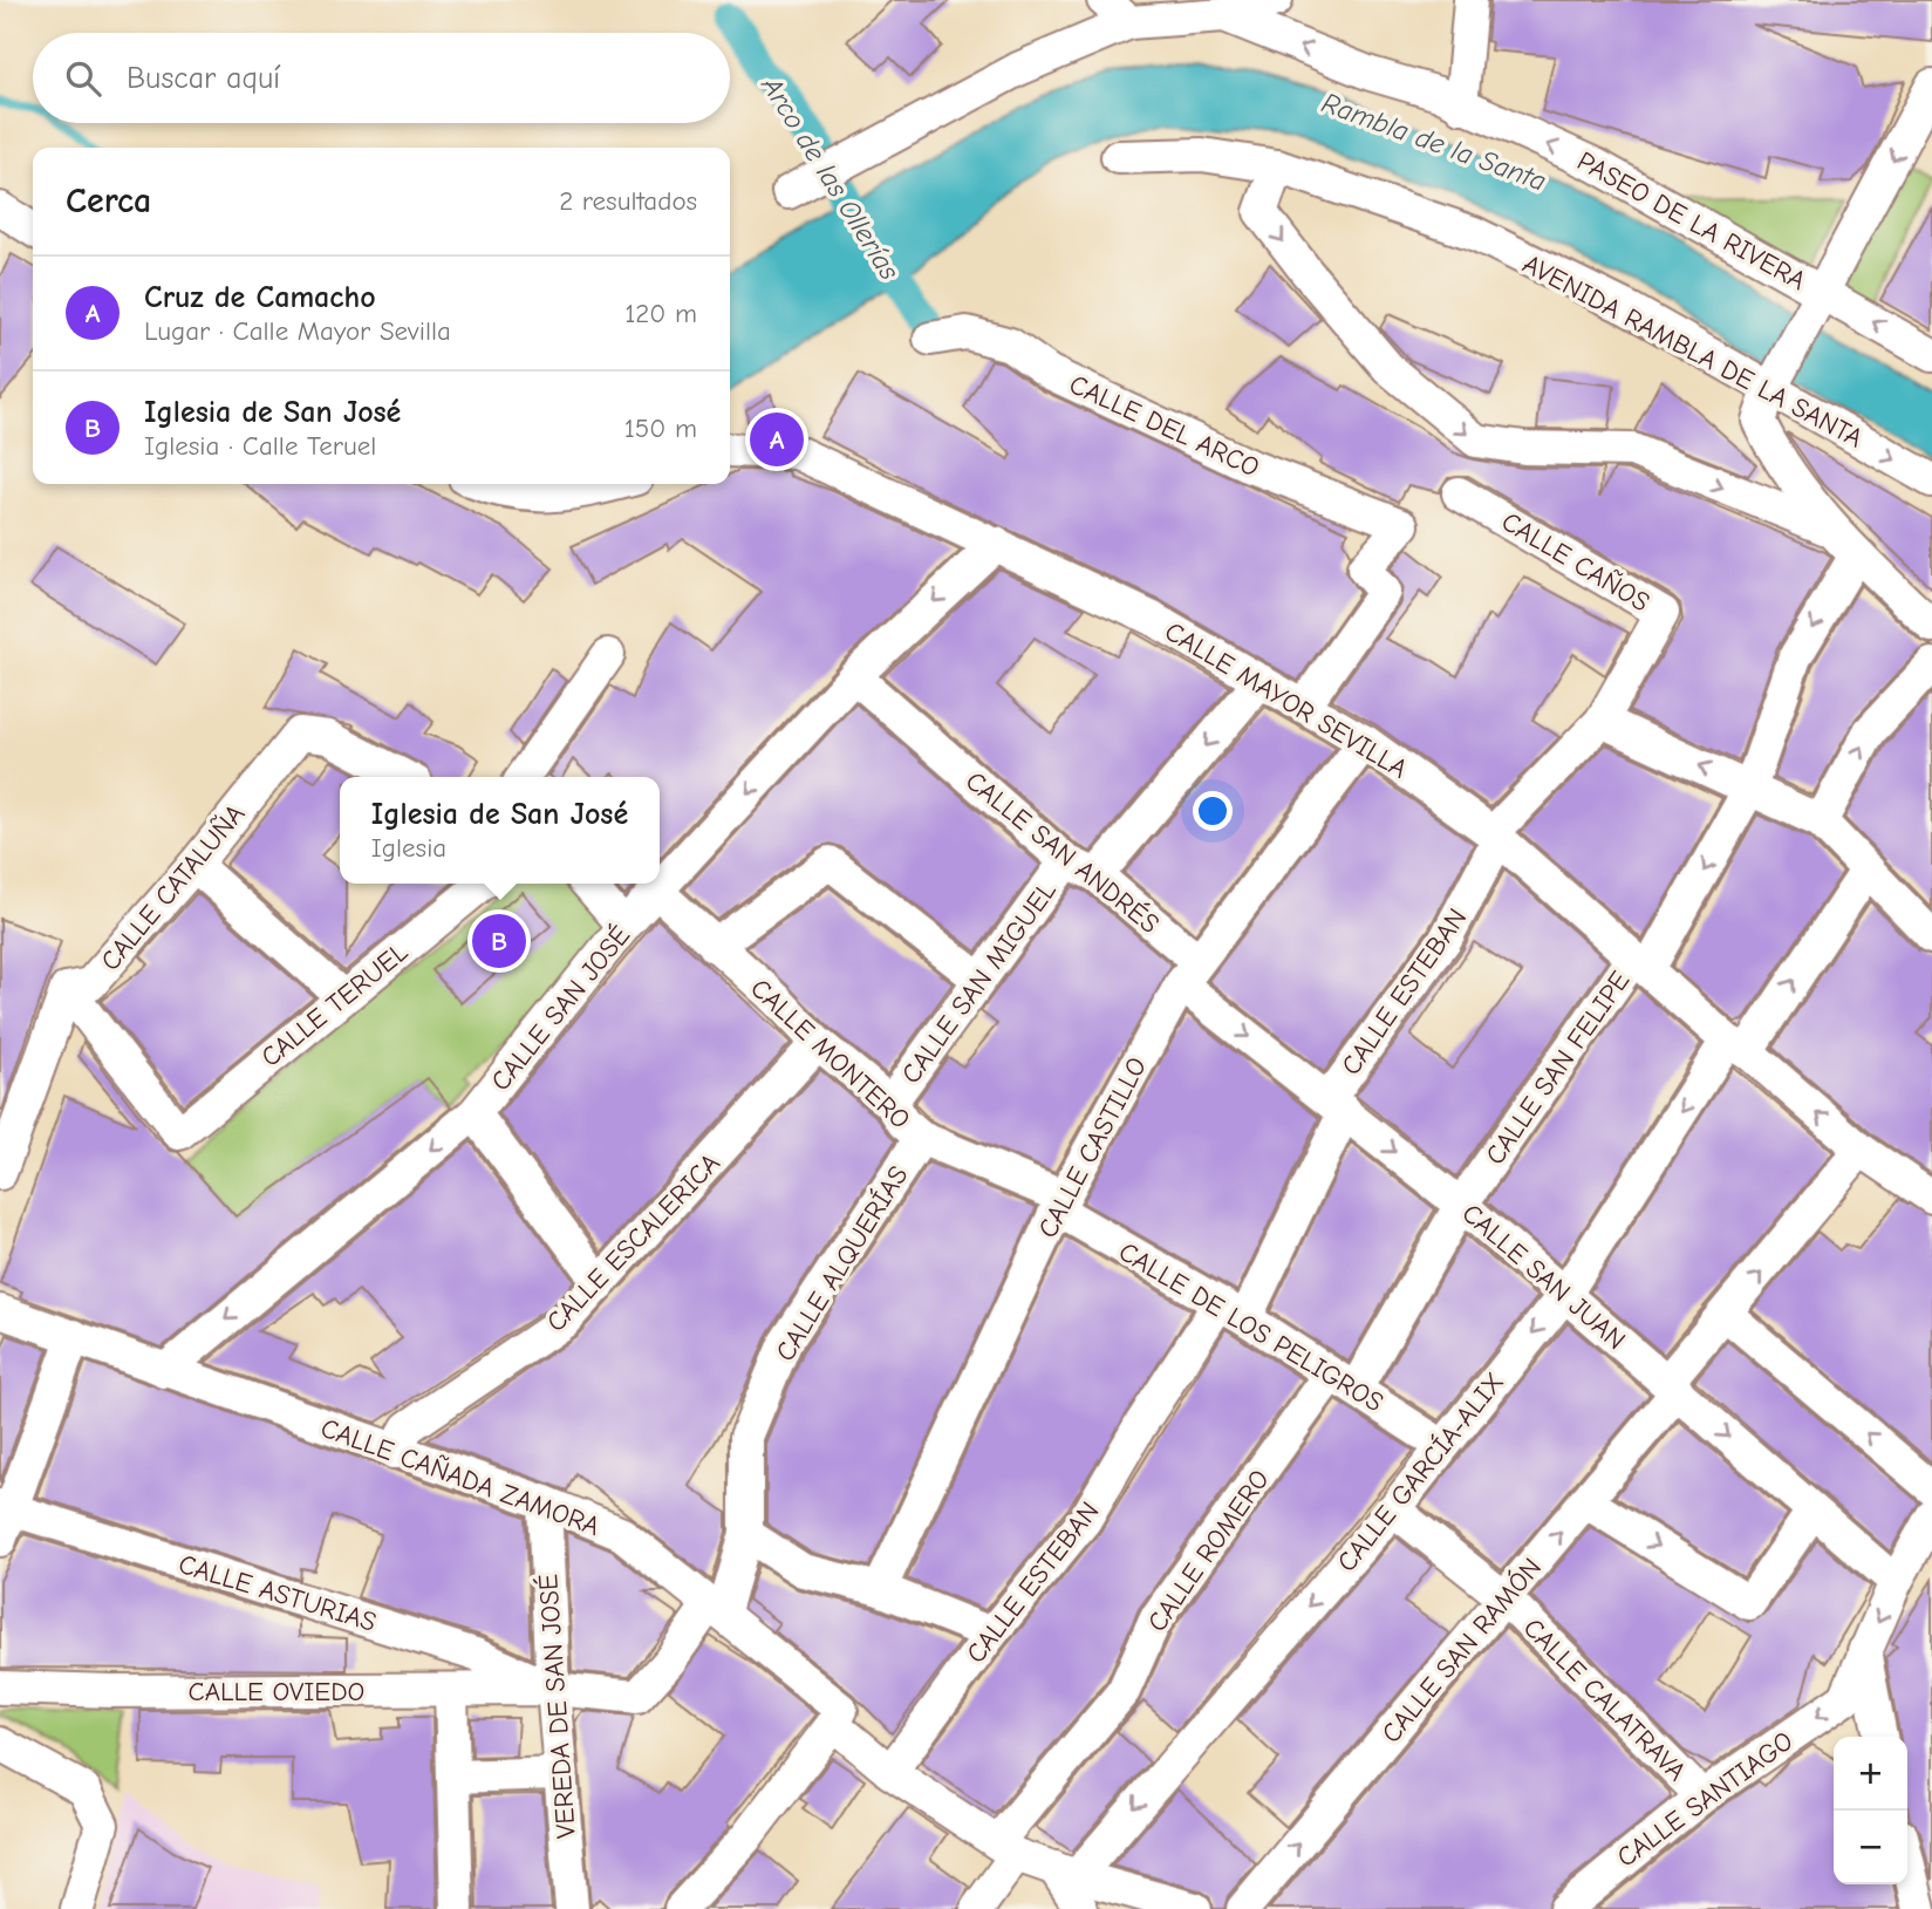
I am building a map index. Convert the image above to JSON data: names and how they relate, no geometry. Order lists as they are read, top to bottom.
{
  "streets": {
    "street": [
      "PASEO DE LA RIVERA",
      "AVENIDA RAMBLA DE LA SANTA",
      "CALLE DEL ARCO",
      "CALLE CAÑOS",
      "CALLE MAYOR SEVILLA",
      "CALLE SAN ANDRÉS",
      "CALLE CATALUÑA",
      "CALLE SAN MIGUEL",
      "CALLE ESTEBAN",
      "CALLE TERUEL",
      "CALLE SAN JOSÉ",
      "CALLE MONTERO",
      "CALLE SAN FELIPE",
      "CALLE CASTILLO",
      "CALLE ESCALERICA",
      "CALLE ALQUERÍAS",
      "CALLE SAN JUAN",
      "CALLE DE LOS PELIGROS",
      "CALLE GARCÍA-ALIX",
      "CALLE CAÑADA ZAMORA",
      "CALLE ROMERO",
      "CALLE ASTURIAS",
      "CALLE SAN RAMÓN",
      "CALLE OVIEDO",
      "CALLE CALATRAVA",
      "VEREDA DE SAN JOSÉ",
      "CALLE SANTIAGO"
    ]
  },
  "crossings": [
    ["CALLE DEL ARCO", "CALLE MAYOR SEVILLA"],
    ["CALLE CAÑOS", "CALLE MAYOR SEVILLA"],
    ["CALLE CAÑOS", "CALLE ESTEBAN"],
    ["CALLE MAYOR SEVILLA", "CALLE ESTEBAN"],
    ["CALLE MAYOR SEVILLA", "CALLE SAN JOSÉ"],
    ["CALLE MAYOR SEVILLA", "CALLE SAN FELIPE"],
    ["CALLE MAYOR SEVILLA", "CALLE CASTILLO"],
    ["CALLE MAYOR SEVILLA", "CALLE GARCÍA-ALIX"],
    ["CALLE MAYOR SEVILLA", "CALLE SAN RAMÓN"],
    ["CALLE SAN ANDRÉS", "CALLE SAN MIGUEL"],
    ["CALLE SAN ANDRÉS", "CALLE SAN JOSÉ"],
    ["CALLE SAN ANDRÉS", "CALLE CASTILLO"],
    ["CALLE SAN ANDRÉS", "CALLE SAN JUAN"],
    ["CALLE CATALUÑA", "CALLE TERUEL"],
    ["CALLE SAN MIGUEL", "CALLE MONTERO"],
    ["CALLE ESTEBAN", "CALLE SAN JUAN"],
    ["CALLE ESTEBAN", "CALLE DE LOS PELIGROS"],
    ["CALLE ESTEBAN", "CALLE CAÑADA ZAMORA"],
    ["CALLE SAN JOSÉ", "CALLE MONTERO"],
    ["CALLE SAN JOSÉ", "CALLE CAÑADA ZAMORA"],
    ["CALLE MONTERO", "CALLE CASTILLO"],
    ["CALLE MONTERO", "CALLE ESCALERICA"],
    ["CALLE MONTERO", "CALLE ALQUERÍAS"],
    ["CALLE MONTERO", "CALLE DE LOS PELIGROS"],
    ["CALLE SAN FELIPE", "CALLE SAN JUAN"],
    ["CALLE SAN FELIPE", "CALLE DE LOS PELIGROS"],
    ["CALLE SAN FELIPE", "CALLE ROMERO"],
    ["CALLE CASTILLO", "CALLE SAN JUAN"],
    ["CALLE CASTILLO", "CALLE DE LOS PELIGROS"],
    ["CALLE ESCALERICA", "CALLE CAÑADA ZAMORA"],
    ["CALLE ALQUERÍAS", "CALLE CAÑADA ZAMORA"],
    ["CALLE ALQUERÍAS", "CALLE ASTURIAS"],
    ["CALLE ALQUERÍAS", "CALLE OVIEDO"],
    ["CALLE ALQUERÍAS", "VEREDA DE SAN JOSÉ"],
    ["CALLE SAN JUAN", "CALLE GARCÍA-ALIX"],
    ["CALLE SAN JUAN", "CALLE SAN RAMÓN"],
    ["CALLE SAN JUAN", "CALLE SANTIAGO"],
    ["CALLE DE LOS PELIGROS", "CALLE GARCÍA-ALIX"],
    ["CALLE DE LOS PELIGROS", "CALLE ROMERO"],
    ["CALLE GARCÍA-ALIX", "CALLE CAÑADA ZAMORA"],
    ["CALLE GARCÍA-ALIX", "CALLE CALATRAVA"],
    ["CALLE CAÑADA ZAMORA", "CALLE ROMERO"],
    ["CALLE CAÑADA ZAMORA", "VEREDA DE SAN JOSÉ"],
    ["CALLE ASTURIAS", "CALLE OVIEDO"],
    ["CALLE ASTURIAS", "VEREDA DE SAN JOSÉ"],
    ["CALLE SAN RAMÓN", "CALLE CALATRAVA"],
    ["CALLE OVIEDO", "VEREDA DE SAN JOSÉ"],
    ["CALLE CALATRAVA", "CALLE SANTIAGO"]
  ],
  "one_way": [
    "PASEO DE LA RIVERA",
    "CALLE SAN JOSÉ",
    "CALLE SAN RAMÓN",
    "CALLE SANTIAGO"
  ],
  "water": ["Rambla de la Santa", "Arco de las Ollerías"],
  "page": {
    "search": "Buscar aquí",
    "heading": ["Cerca", "2 resultados"],
    "list": [
      {
        "mark": "A",
        "name": "Cruz de Camacho",
        "note": "Lugar · Calle Mayor Sevilla",
        "value": "120 m"
      },
      {
        "mark": "B",
        "name": "Iglesia de San José",
        "note": "Iglesia · Calle Teruel",
        "value": "150 m"
      }
    ],
    "pins": ["A", "B"],
    "popup": ["Iglesia de San José", "Iglesia"],
    "map_buttons": ["+", "−"]
  }
}
